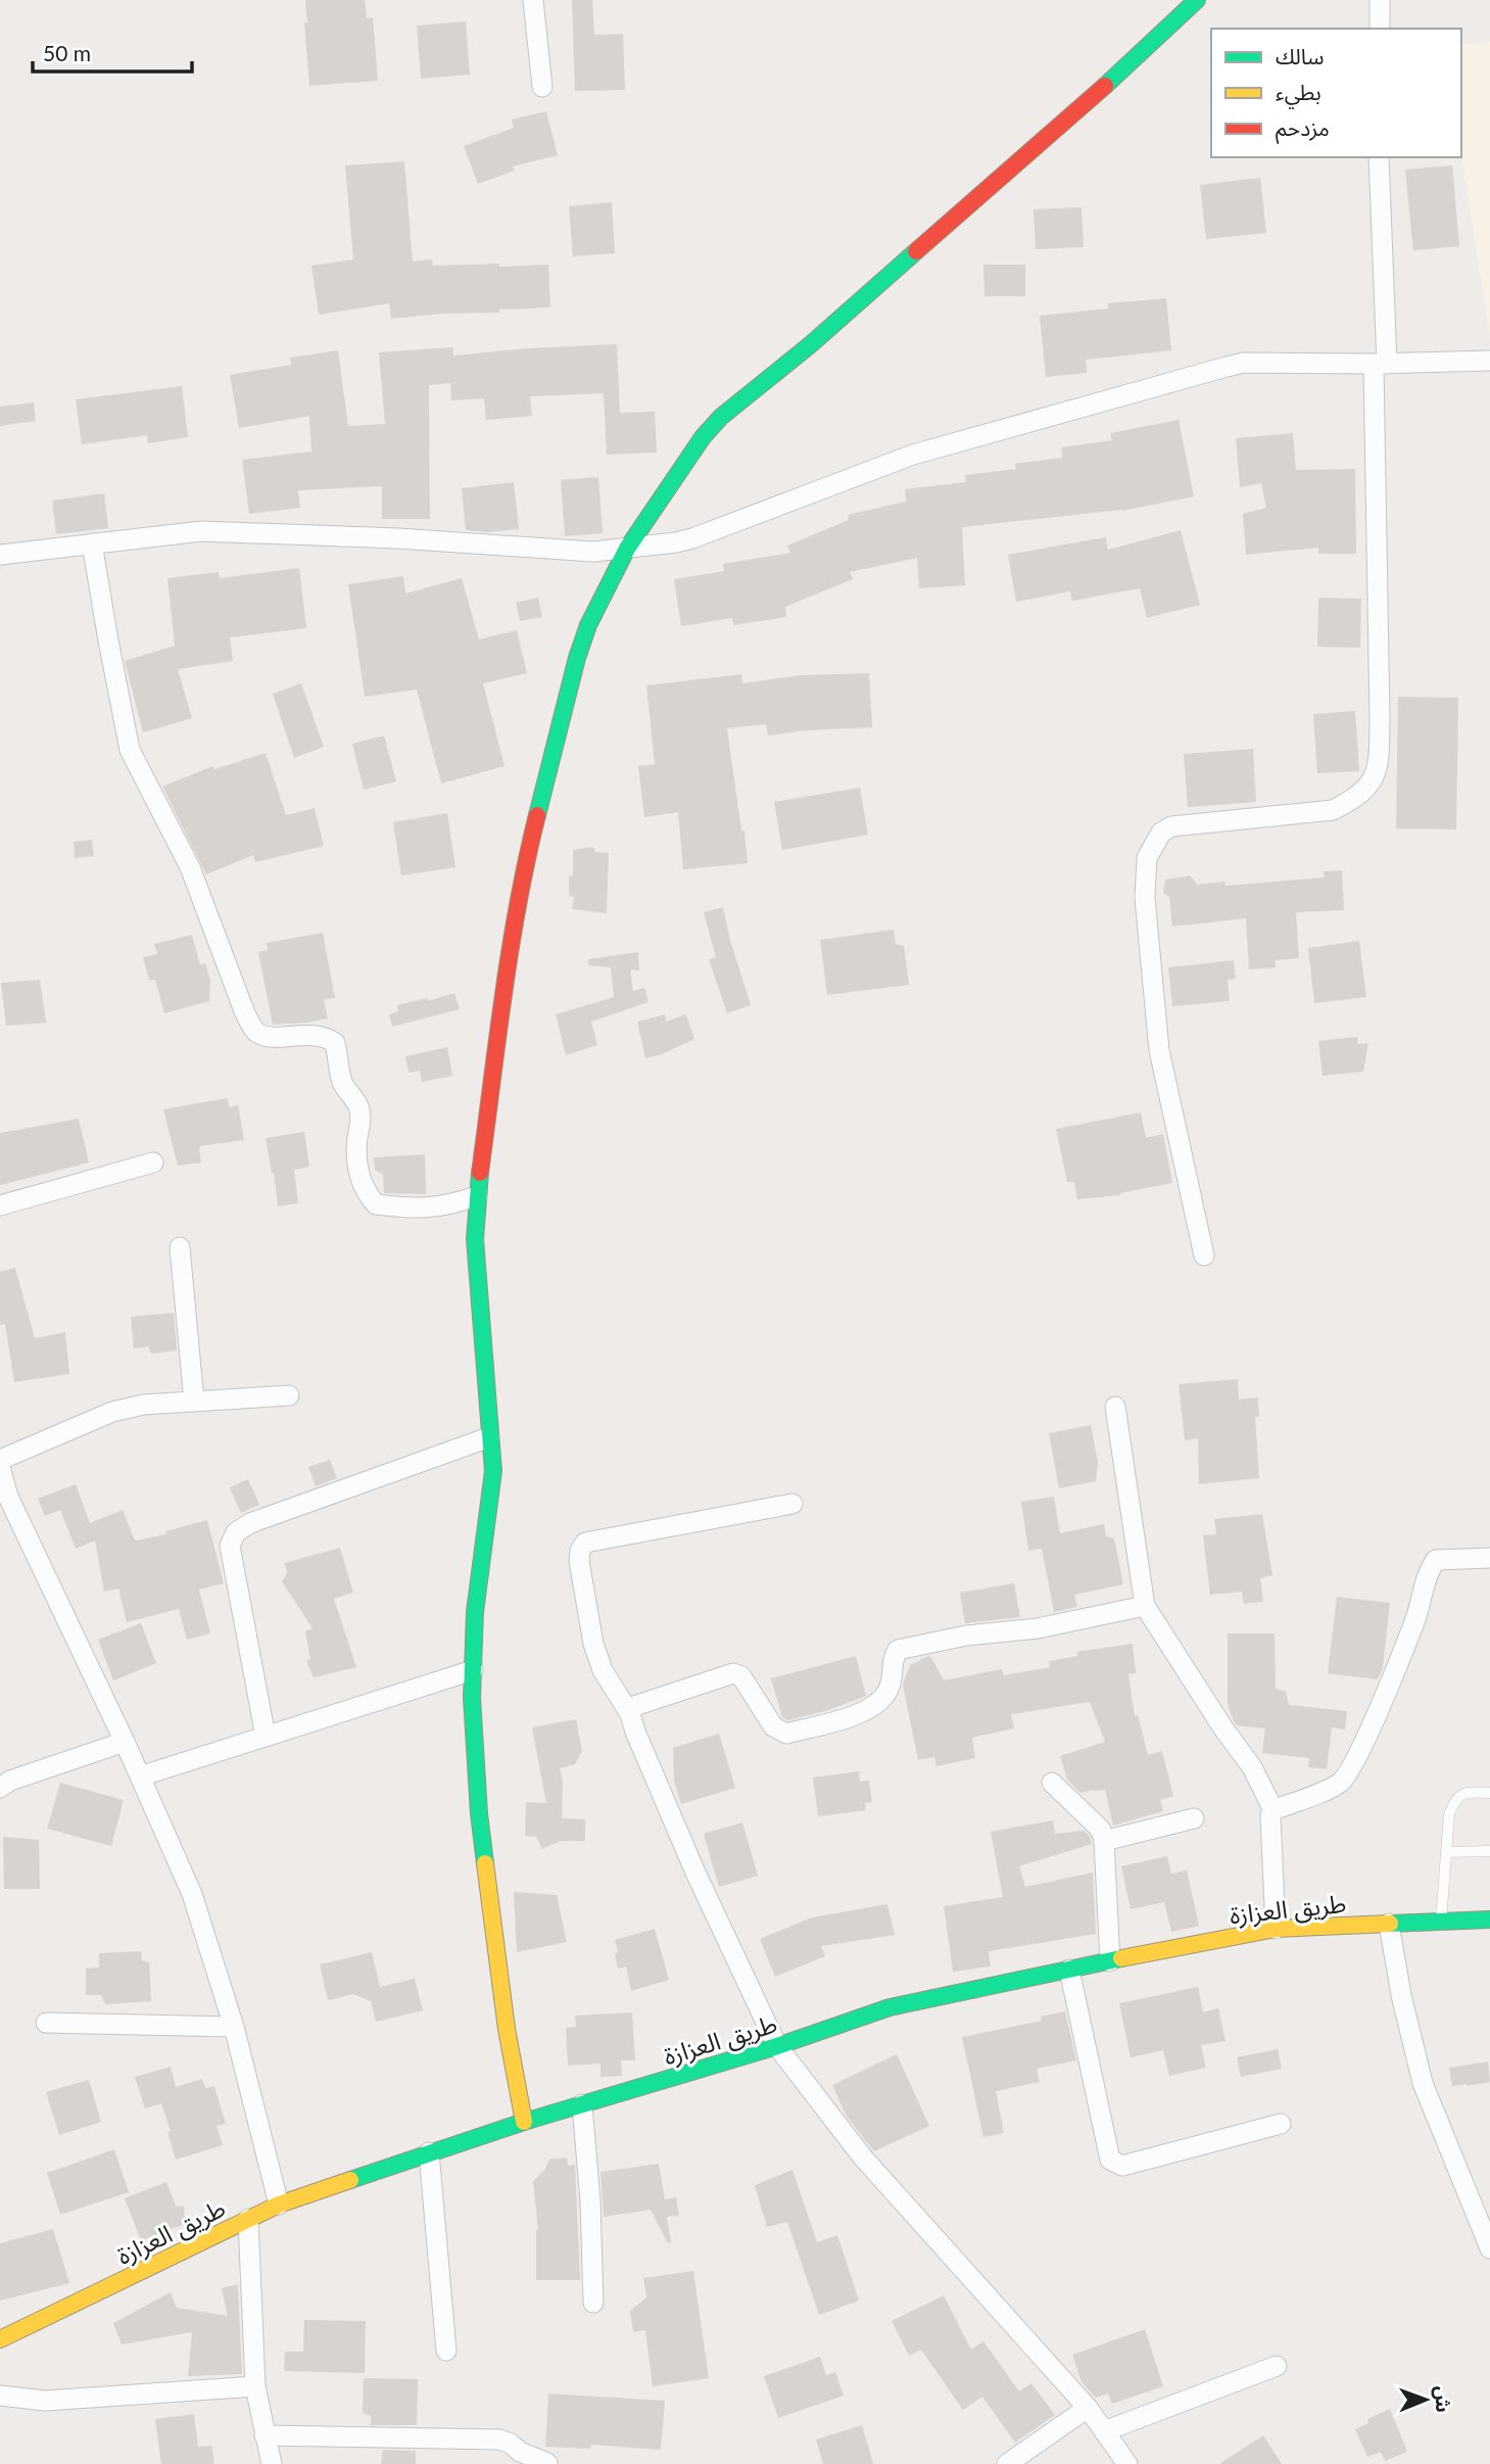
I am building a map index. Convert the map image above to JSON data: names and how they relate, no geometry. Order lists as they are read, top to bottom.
{
  "streets": {
    "street": ["طريق العزازة"]
  },
  "legend": ["سالك", "بطيء", "مزدحم"],
  "scale_bar": "50 m",
  "north": "right"
}
